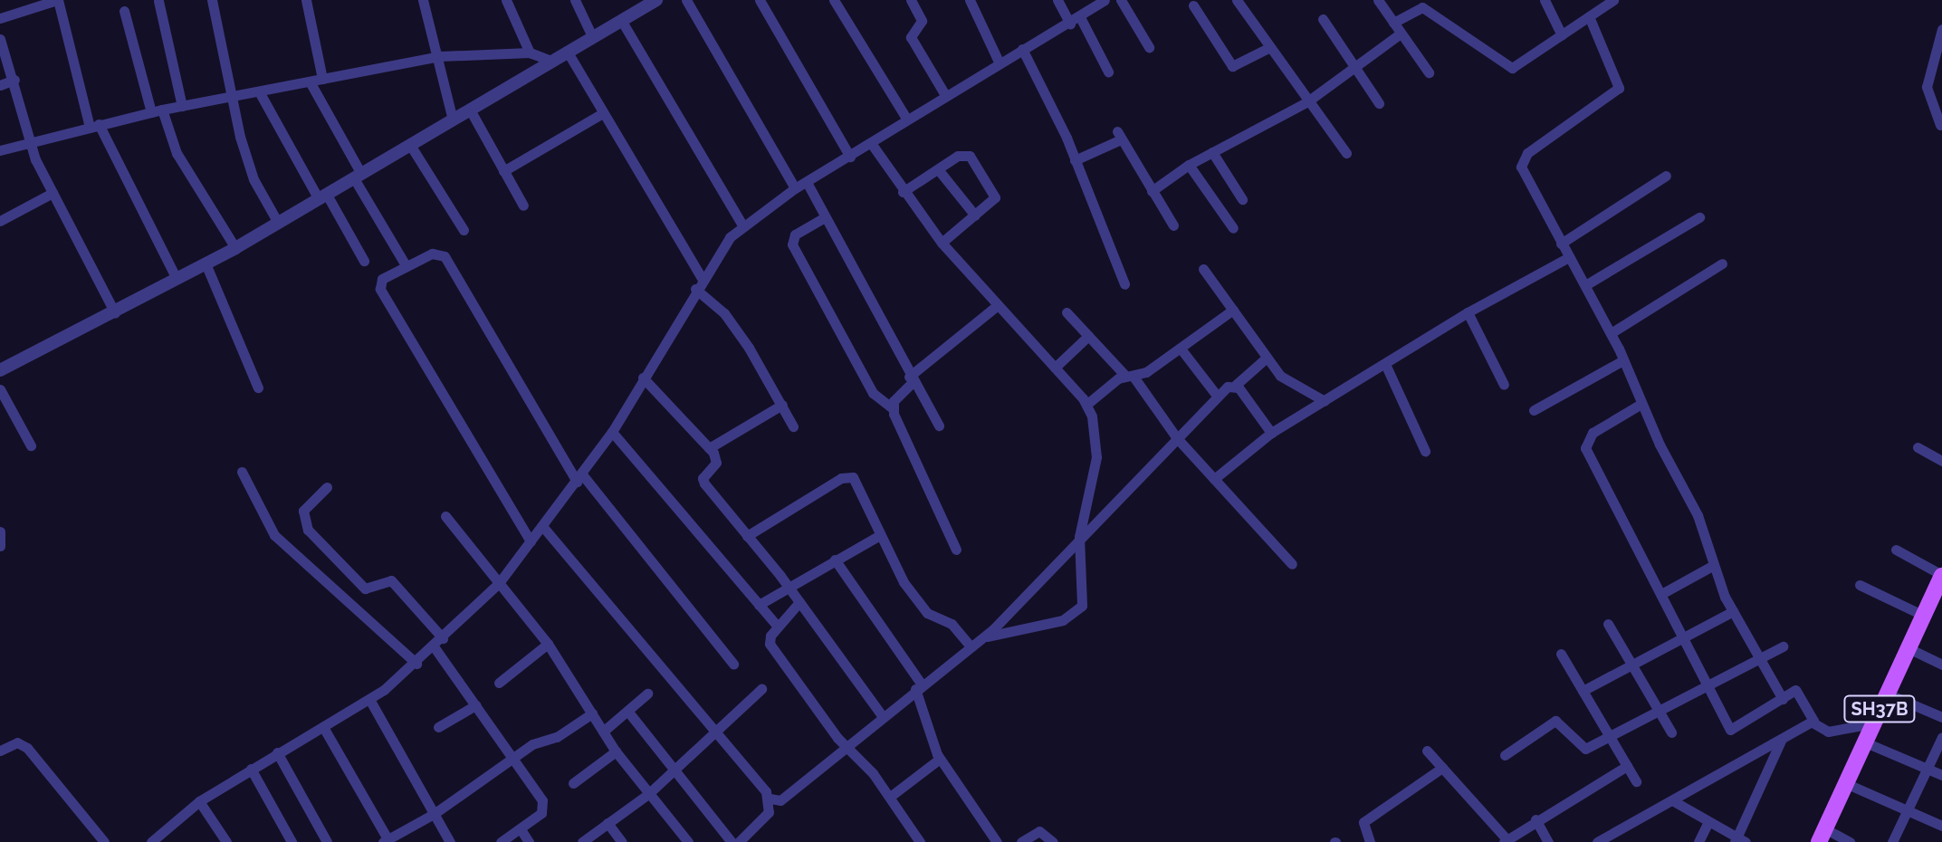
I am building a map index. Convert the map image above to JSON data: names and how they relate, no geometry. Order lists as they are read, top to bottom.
{
  "streets": {
    "main road": ["SH37B"]
  }
}
